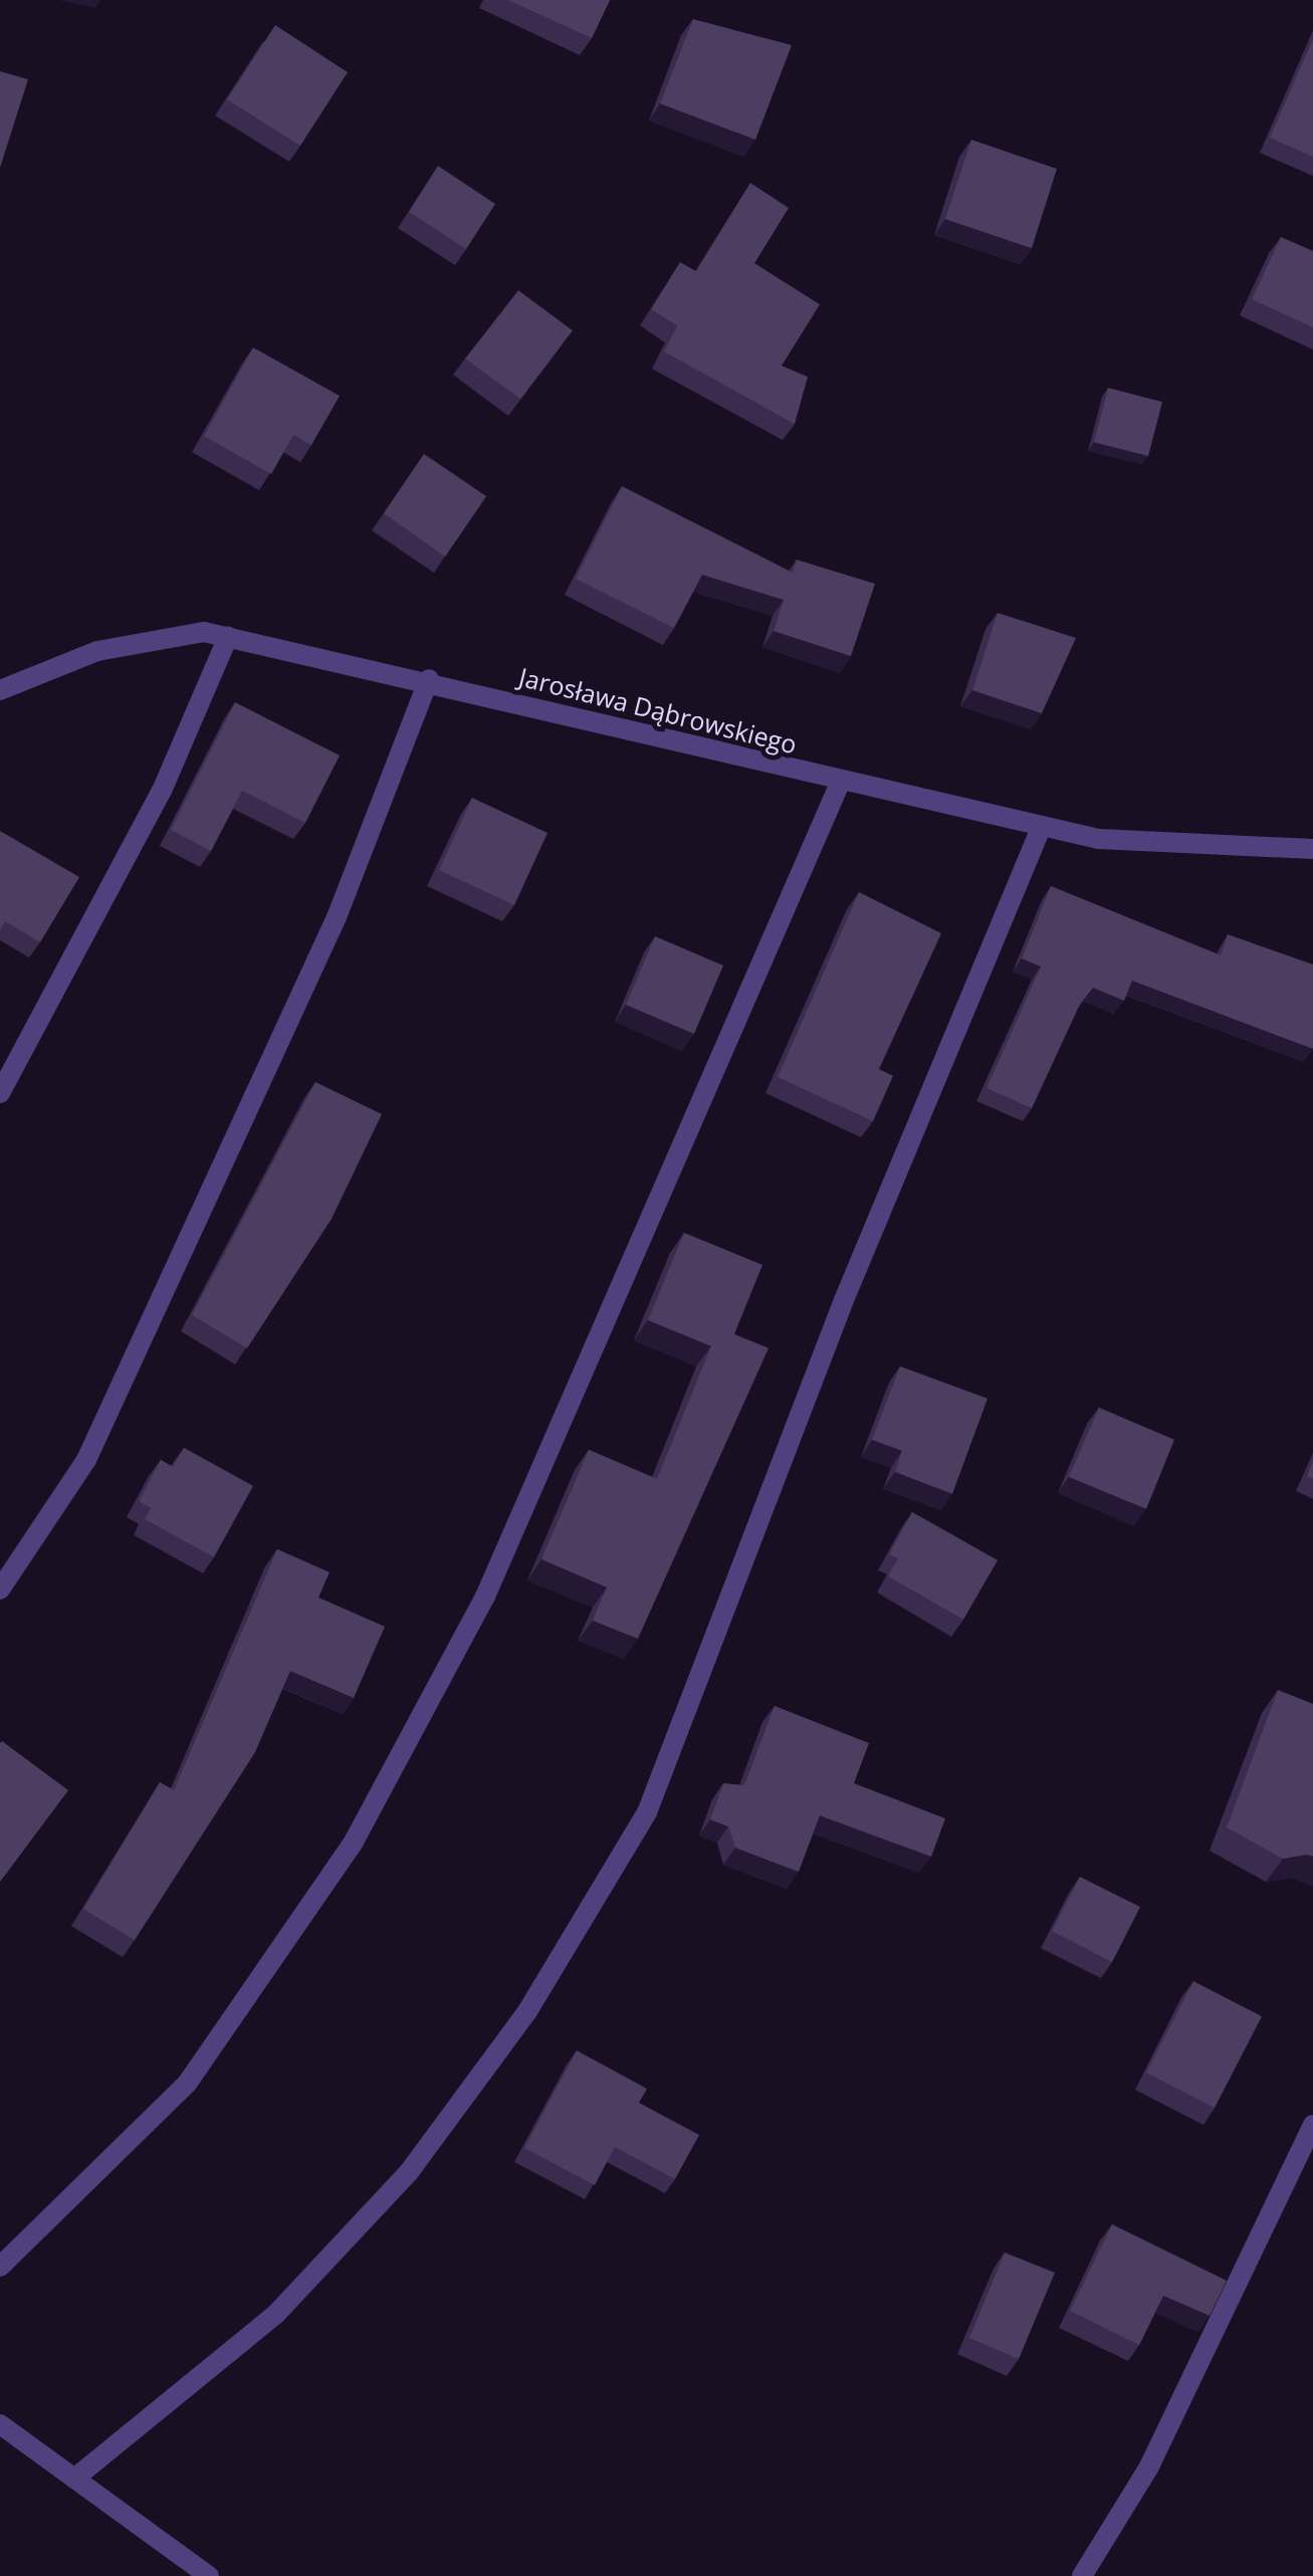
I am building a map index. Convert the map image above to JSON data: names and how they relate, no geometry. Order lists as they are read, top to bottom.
{
  "streets": {
    "street": ["Jarosława Dąbrowskiego"]
  }
}
